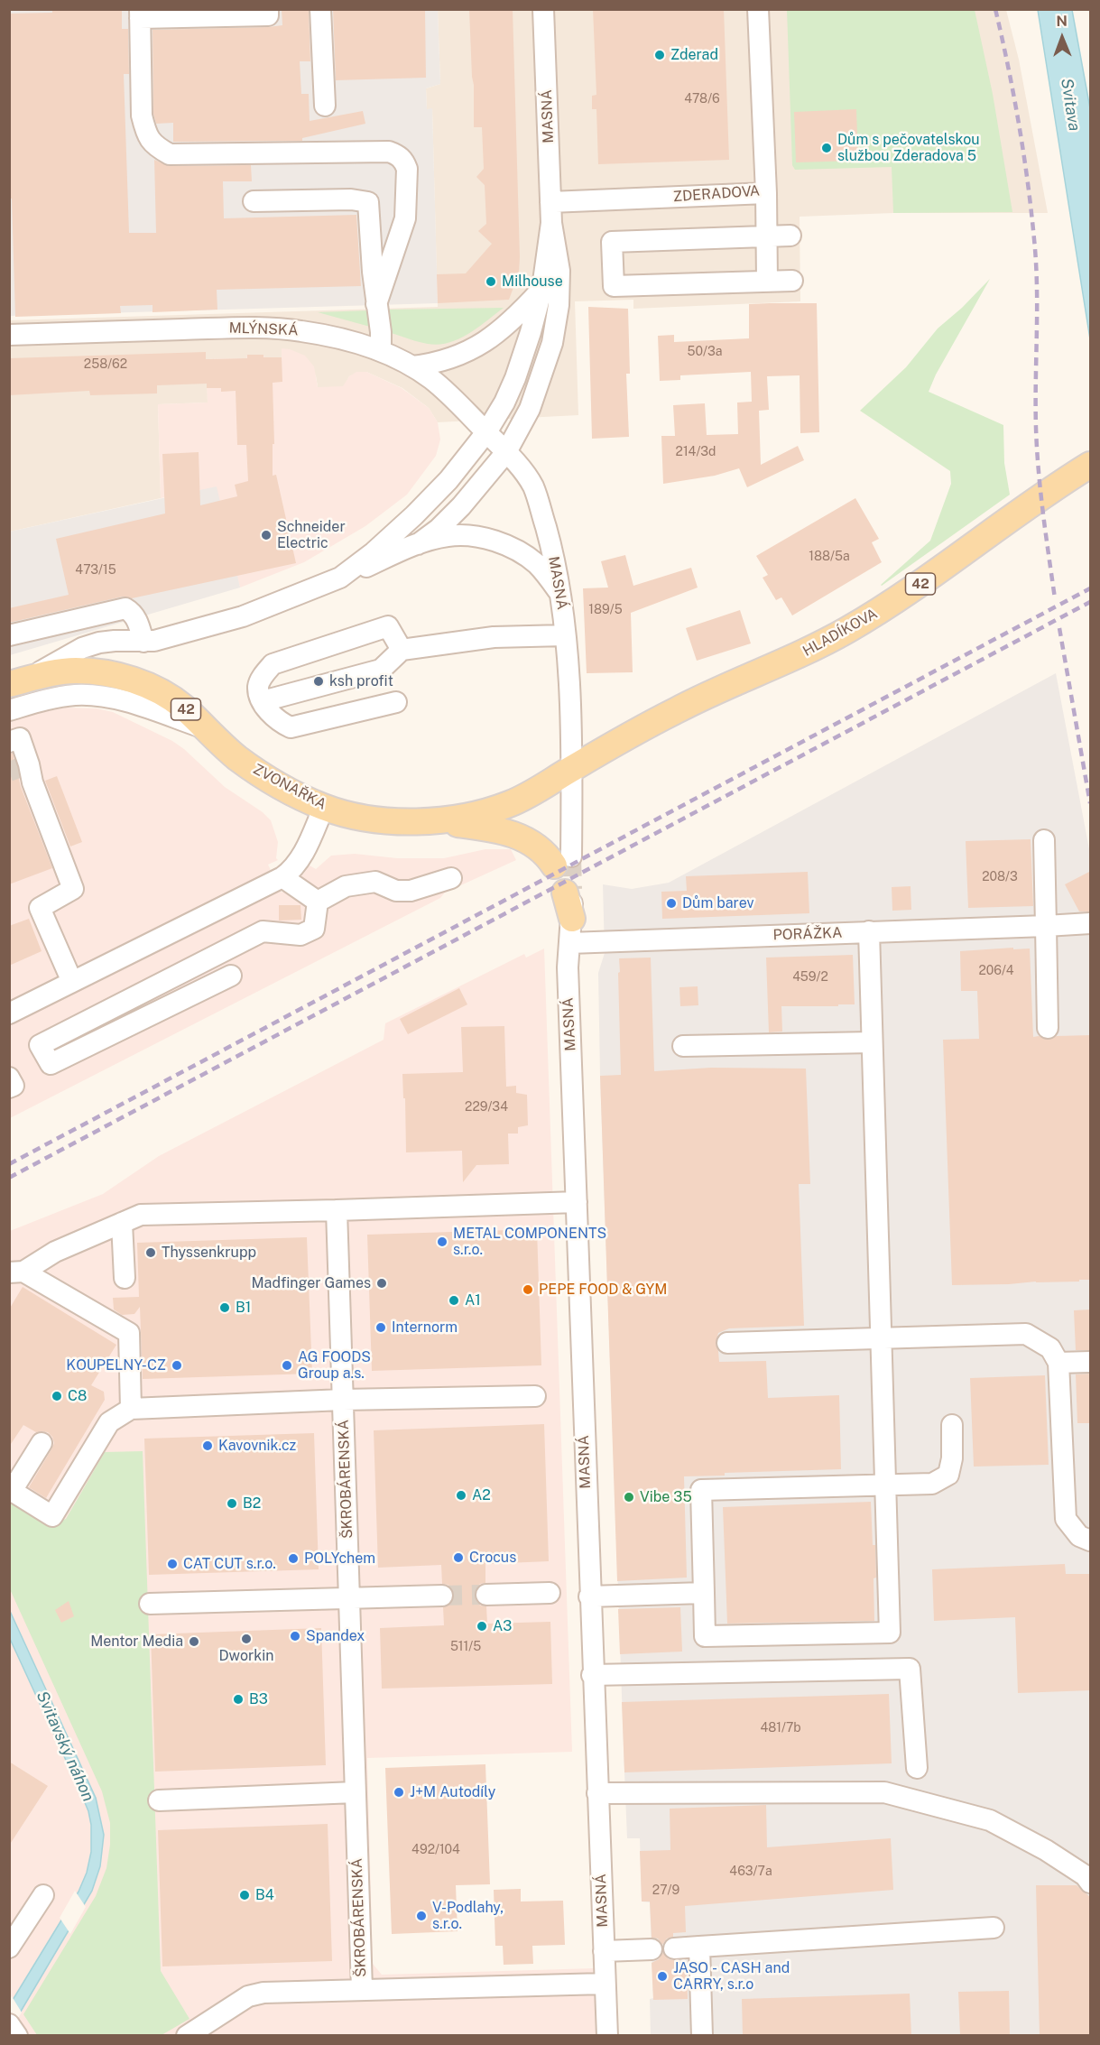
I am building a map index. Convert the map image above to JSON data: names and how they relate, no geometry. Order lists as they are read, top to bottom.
{
  "streets": {
    "main road": ["42", "HLADÍKOVA", "ZVONAŘKA"],
    "street": [
      "MASNÁ",
      "ZDERADOVA",
      "MLÝNSKÁ",
      "PORÁŽKA",
      "ŠKROBÁRENSKÁ"
    ]
  },
  "crossings": [
    ["MASNÁ", "ZDERADOVA"],
    ["MASNÁ", "MLÝNSKÁ"],
    ["MASNÁ", "HLADÍKOVA"],
    ["MASNÁ", "ZVONAŘKA"],
    ["MASNÁ", "PORÁŽKA"],
    ["MASNÁ", "ŠKROBÁRENSKÁ"],
    ["MLÝNSKÁ", "ZVONAŘKA"],
    ["HLADÍKOVA", "ZVONAŘKA"]
  ],
  "water": ["Svitava", "Svitavský náhon"],
  "places": [
    "Zderad",
    "Dům s pečovatelskou službou Zderadova 5",
    "Milhouse",
    "Schneider Electric",
    "ksh profit",
    "Dům barev",
    "METAL COMPONENTS s.r.o.",
    "Thyssenkrupp",
    "Madfinger Games",
    "PEPE FOOD & GYM",
    "A1",
    "B1",
    "Internorm",
    "KOUPELNY-CZ",
    "AG FOODS Group a.s.",
    "C8",
    "Kavovnik.cz",
    "A2",
    "Vibe 35",
    "B2",
    "Crocus",
    "POLYchem",
    "CAT CUT s.r.o.",
    "A3",
    "Spandex",
    "Dworkin",
    "Mentor Media",
    "B3",
    "J+M Autodíly",
    "B4",
    "V-Podlahy, s.r.o.",
    "JASO - CASH and CARRY, s.r.o"
  ],
  "house_numbers": [
    "478/6",
    "50/3a",
    "258/62",
    "214/3d",
    "188/5a",
    "473/15",
    "189/5",
    "208/3",
    "206/4",
    "459/2",
    "229/34",
    "511/5",
    "481/7b",
    "492/104",
    "463/7a",
    "27/9"
  ],
  "north": "top"
}
